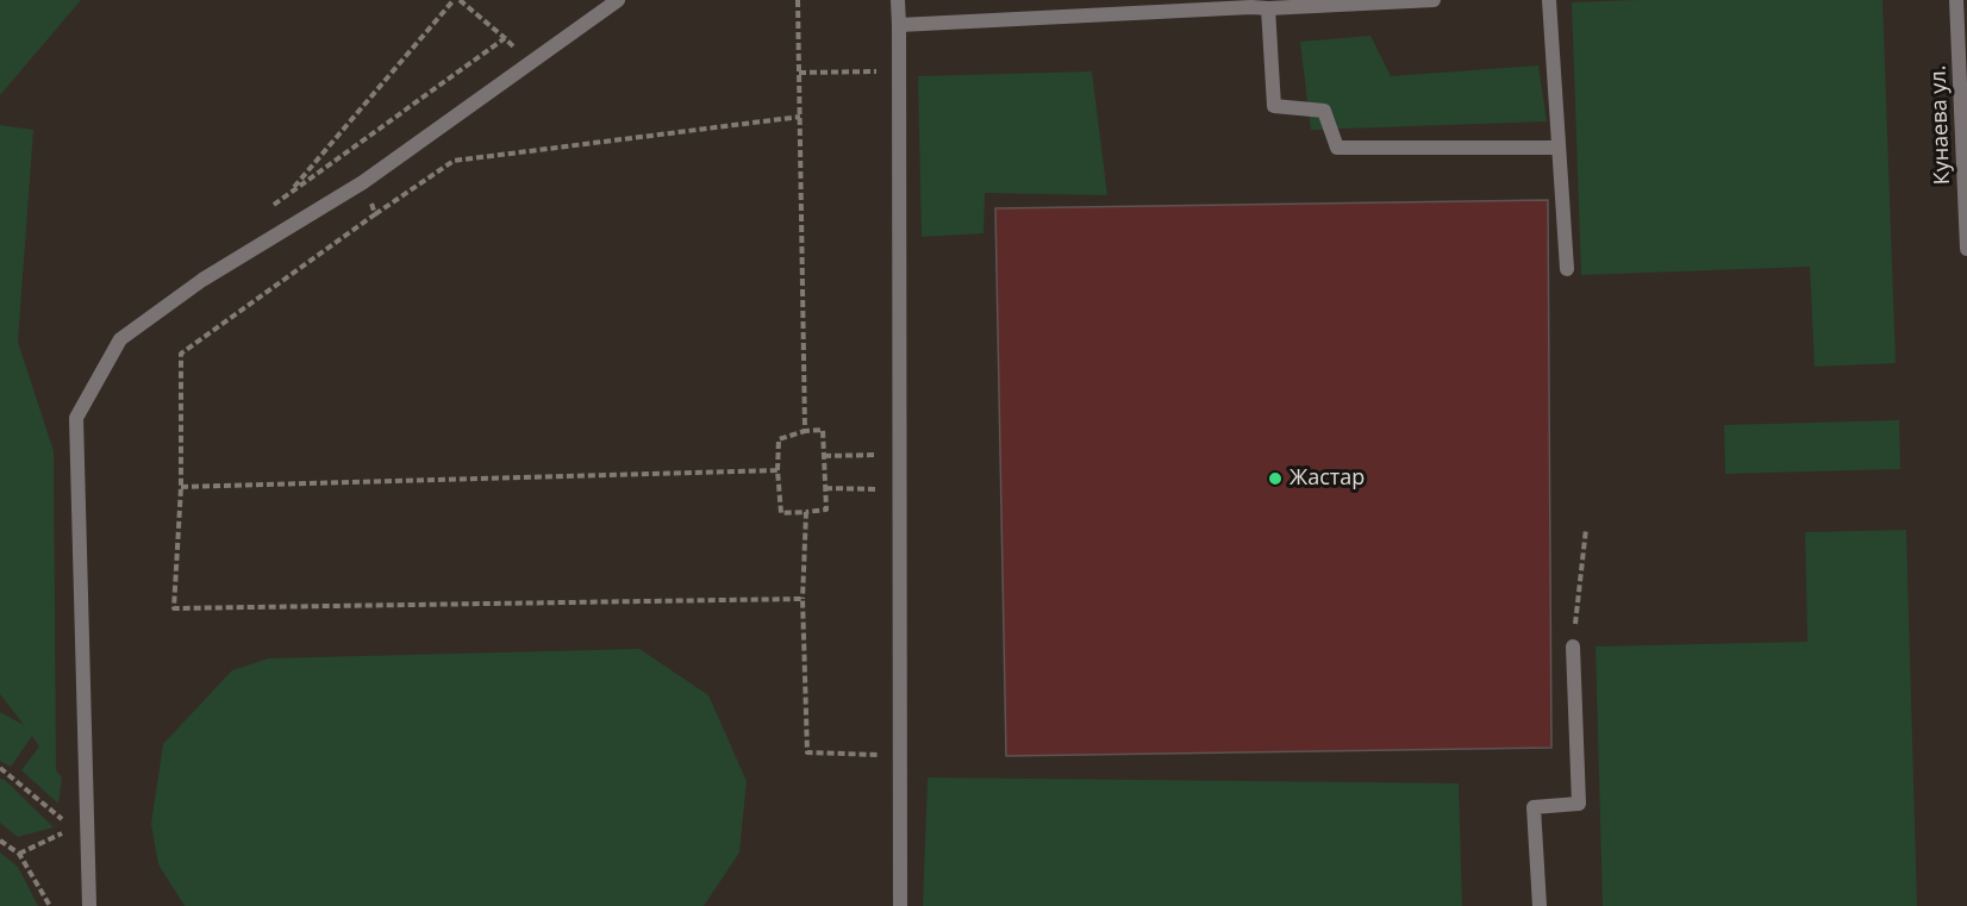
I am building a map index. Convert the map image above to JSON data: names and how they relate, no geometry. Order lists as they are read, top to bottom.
{
  "streets": {
    "street": ["Кунаева ул."]
  },
  "places": ["Жастар"]
}
